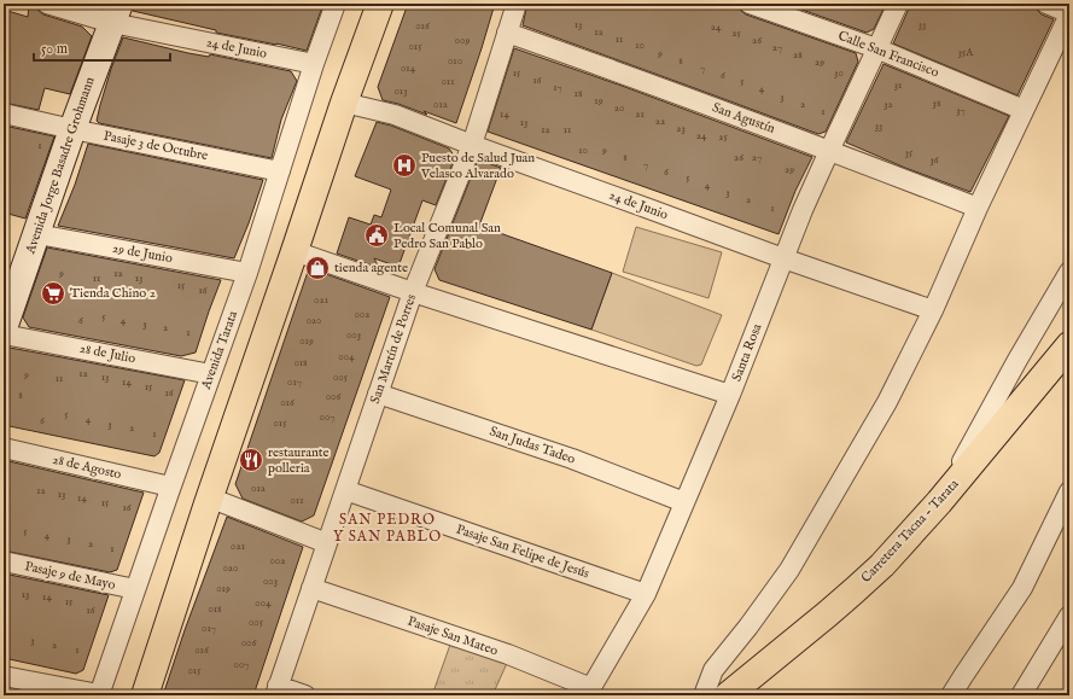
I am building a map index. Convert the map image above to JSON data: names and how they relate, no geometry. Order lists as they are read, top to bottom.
{
  "streets": {
    "highway": ["Carretera Tacna - Tarata"],
    "street": [
      "24 de Junio",
      "Calle San Francisco",
      "San Agustín",
      "Pasaje 3 de Octubre",
      "Avenida Jorge Basadre Grohmann",
      "29 de Junio",
      "San Martín de Porres",
      "Avenida Tarata",
      "Santa Rosa",
      "28 de Julio",
      "San Judas Tadeo",
      "28 de Agosto",
      "Pasaje San Felipe de Jesús",
      "Pasaje 9 de Mayo",
      "Pasaje San Mateo"
    ]
  },
  "crossings": [
    ["24 de Junio", "Avenida Jorge Basadre Grohmann"],
    ["24 de Junio", "San Martín de Porres"],
    ["24 de Junio", "Avenida Tarata"],
    ["24 de Junio", "Santa Rosa"],
    ["Calle San Francisco", "Santa Rosa"],
    ["San Agustín", "San Martín de Porres"],
    ["San Agustín", "Santa Rosa"],
    ["Pasaje 3 de Octubre", "Avenida Jorge Basadre Grohmann"],
    ["Pasaje 3 de Octubre", "Avenida Tarata"],
    ["Avenida Jorge Basadre Grohmann", "29 de Junio"],
    ["29 de Junio", "Avenida Tarata"],
    ["San Martín de Porres", "San Judas Tadeo"],
    ["San Martín de Porres", "Pasaje San Felipe de Jesús"],
    ["San Martín de Porres", "Pasaje San Mateo"],
    ["Avenida Tarata", "28 de Julio"],
    ["Avenida Tarata", "28 de Agosto"],
    ["Avenida Tarata", "Pasaje 9 de Mayo"],
    ["Santa Rosa", "San Judas Tadeo"],
    ["Santa Rosa", "Pasaje San Felipe de Jesús"],
    ["Santa Rosa", "Pasaje San Mateo"]
  ],
  "districts": ["SAN PEDRO Y SAN PABLO"],
  "places": {
    "hospital": ["Puesto de Salud Juan Velasco Alvarado"],
    "public building": ["Local Comunal San Pedro San Pablo"],
    "shop": ["tienda agente"],
    "supermarket": ["Tienda Chino 2"],
    "restaurant": ["restaurante polleria"]
  },
  "house_numbers": [
    "13",
    "33",
    "016",
    "24",
    "12",
    "25",
    "11",
    "009",
    "26",
    "10",
    "015",
    "27",
    "35A",
    "9",
    "28",
    "010",
    "8",
    "29",
    "014",
    "7",
    "15",
    "30",
    "6",
    "16",
    "011",
    "5",
    "31",
    "17",
    "4",
    "013",
    "18",
    "3",
    "19",
    "38",
    "012",
    "2",
    "32",
    "20",
    "37",
    "1",
    "14",
    "21",
    "22",
    "13",
    "33",
    "23",
    "12",
    "11",
    "24",
    "25",
    "1",
    "10",
    "9",
    "35",
    "8",
    "26",
    "27",
    "36",
    "7",
    "29",
    "6",
    "5",
    "4",
    "3",
    "2",
    "1",
    "9",
    "12",
    "11",
    "13",
    "15",
    "16",
    "021",
    "002",
    "5",
    "6",
    "4",
    "020",
    "3",
    "2",
    "1",
    "003",
    "019",
    "004",
    "018",
    "12",
    "9",
    "13",
    "005",
    "11",
    "14",
    "017",
    "15",
    "16",
    "8",
    "006",
    "016",
    "5",
    "007",
    "4",
    "6",
    "015",
    "3",
    "2",
    "1",
    "012",
    "12",
    "13",
    "14",
    "011",
    "15",
    "16",
    "5",
    "4",
    "3",
    "2",
    "021",
    "1",
    "002",
    "020",
    "003",
    "019",
    "13",
    "14",
    "15",
    "004",
    "018",
    "16",
    "005",
    "017",
    "3",
    "006",
    "2",
    "1",
    "016",
    "007",
    "015"
  ],
  "scale_bar": "50 m"
}
